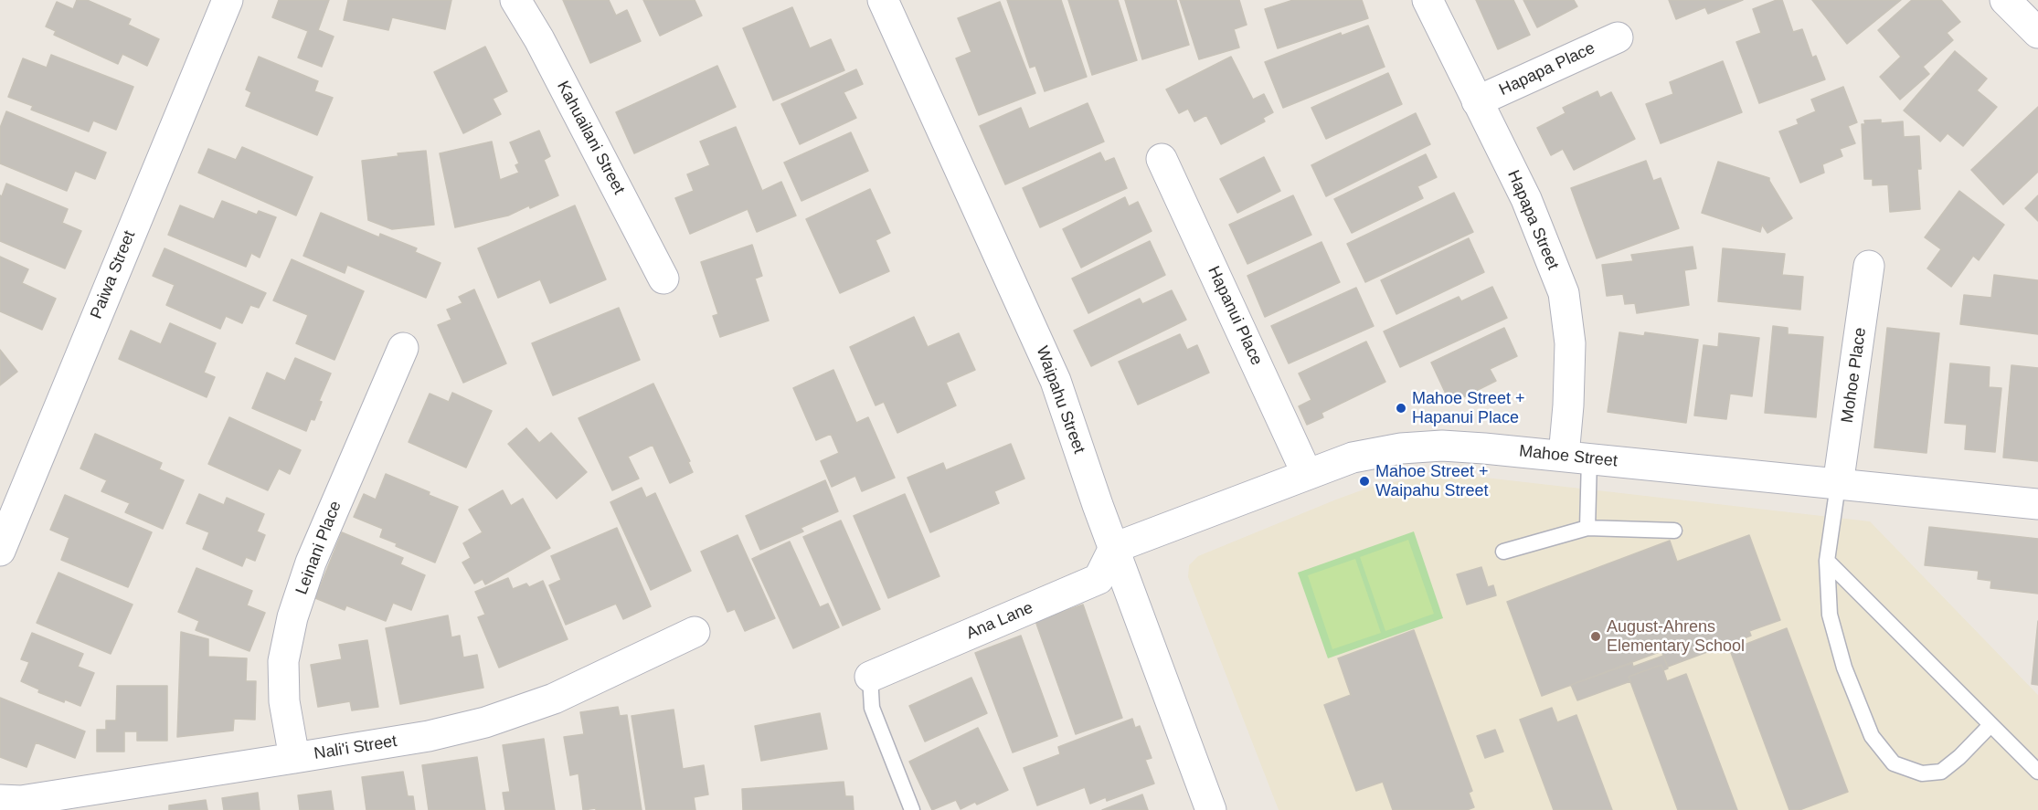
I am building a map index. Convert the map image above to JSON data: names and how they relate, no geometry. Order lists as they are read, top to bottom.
{
  "streets": {
    "street": [
      "Hapapa Place",
      "Kahuailani Street",
      "Hapapa Street",
      "Paiwa Street",
      "Hapanui Place",
      "Mohoe Place",
      "Waipahu Street",
      "Mahoe Street",
      "Leinani Place",
      "Ana Lane",
      "Nali'i Street"
    ]
  },
  "crossings": [
    ["Hapapa Place", "Hapapa Street"],
    ["Hapapa Street", "Mahoe Street"],
    ["Hapanui Place", "Mahoe Street"],
    ["Mohoe Place", "Mahoe Street"],
    ["Waipahu Street", "Mahoe Street"],
    ["Waipahu Street", "Ana Lane"],
    ["Mahoe Street", "Ana Lane"],
    ["Leinani Place", "Nali'i Street"]
  ],
  "places": ["Mahoe Street + Hapanui Place", "Mahoe Street + Waipahu Street", "August-Ahrens Elementary School"]
}
